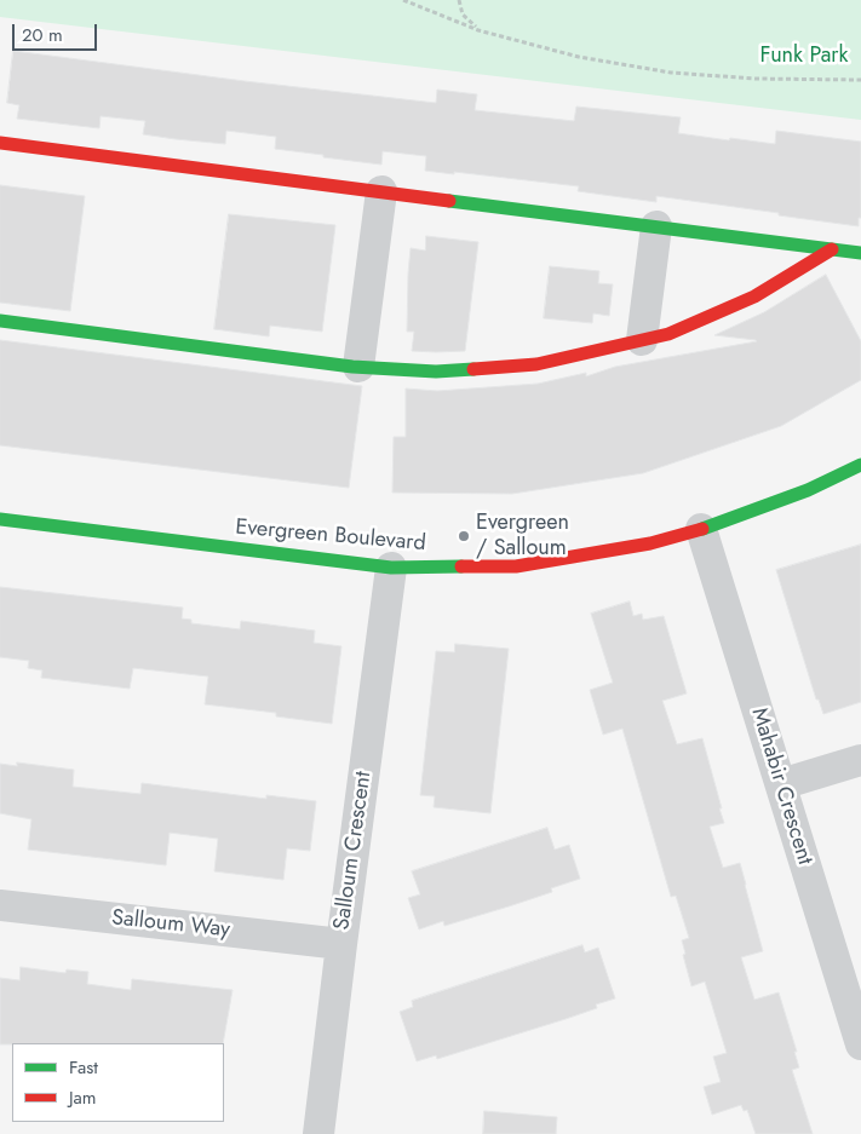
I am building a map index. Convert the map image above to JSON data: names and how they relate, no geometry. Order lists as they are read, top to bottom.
{
  "streets": {
    "street": [
      "Evergreen Boulevard",
      "Mahabir Crescent",
      "Salloum Crescent",
      "Salloum Way"
    ]
  },
  "crossings": [
    ["Evergreen Boulevard", "Mahabir Crescent"],
    ["Evergreen Boulevard", "Salloum Crescent"],
    ["Salloum Crescent", "Salloum Way"]
  ],
  "parks": ["Funk Park"],
  "places": ["Evergreen / Salloum"],
  "legend": ["Fast", "Jam"],
  "scale_bar": "20 m"
}
